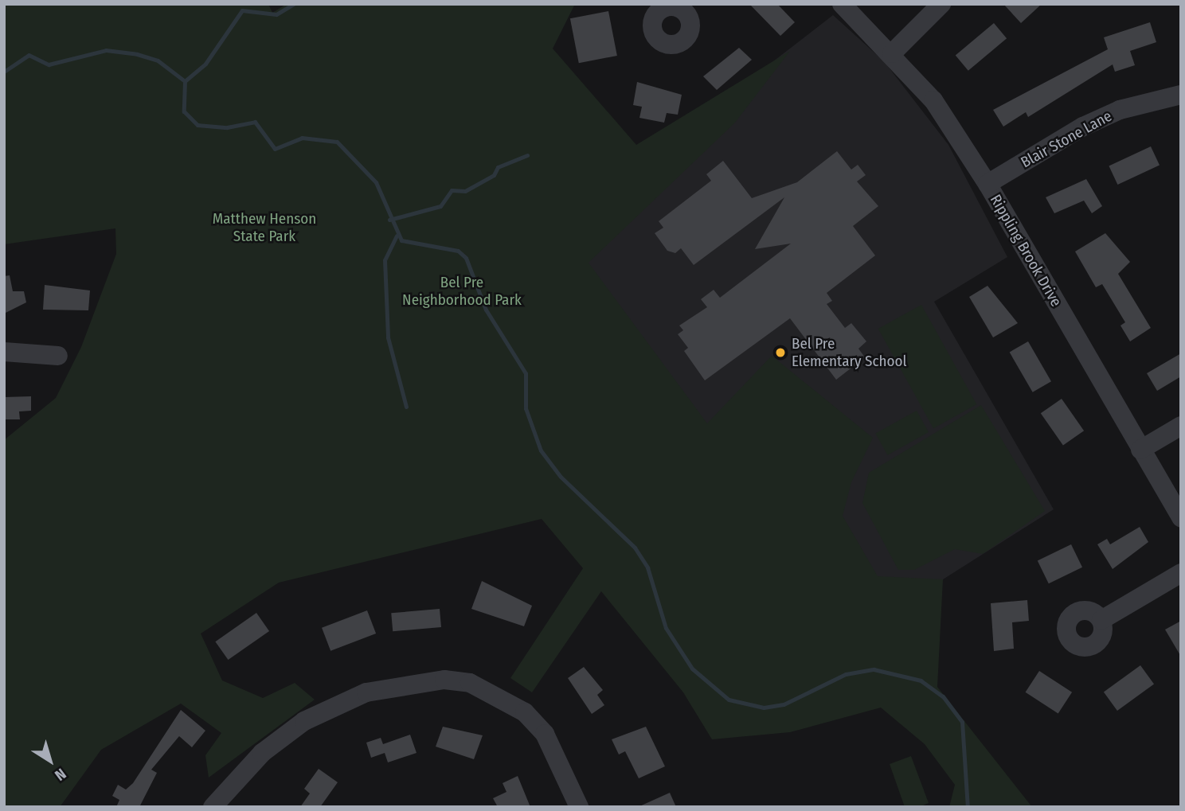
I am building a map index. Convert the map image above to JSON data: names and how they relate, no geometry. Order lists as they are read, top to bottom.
{
  "streets": {
    "street": ["Blair Stone Lane", "Rippling Brook Drive"]
  },
  "crossings": [
    ["Blair Stone Lane", "Rippling Brook Drive"]
  ],
  "parks": ["Matthew Henson State Park", "Bel Pre Neighborhood Park"],
  "places": ["Bel Pre Elementary School"],
  "north": "bottom right"
}
